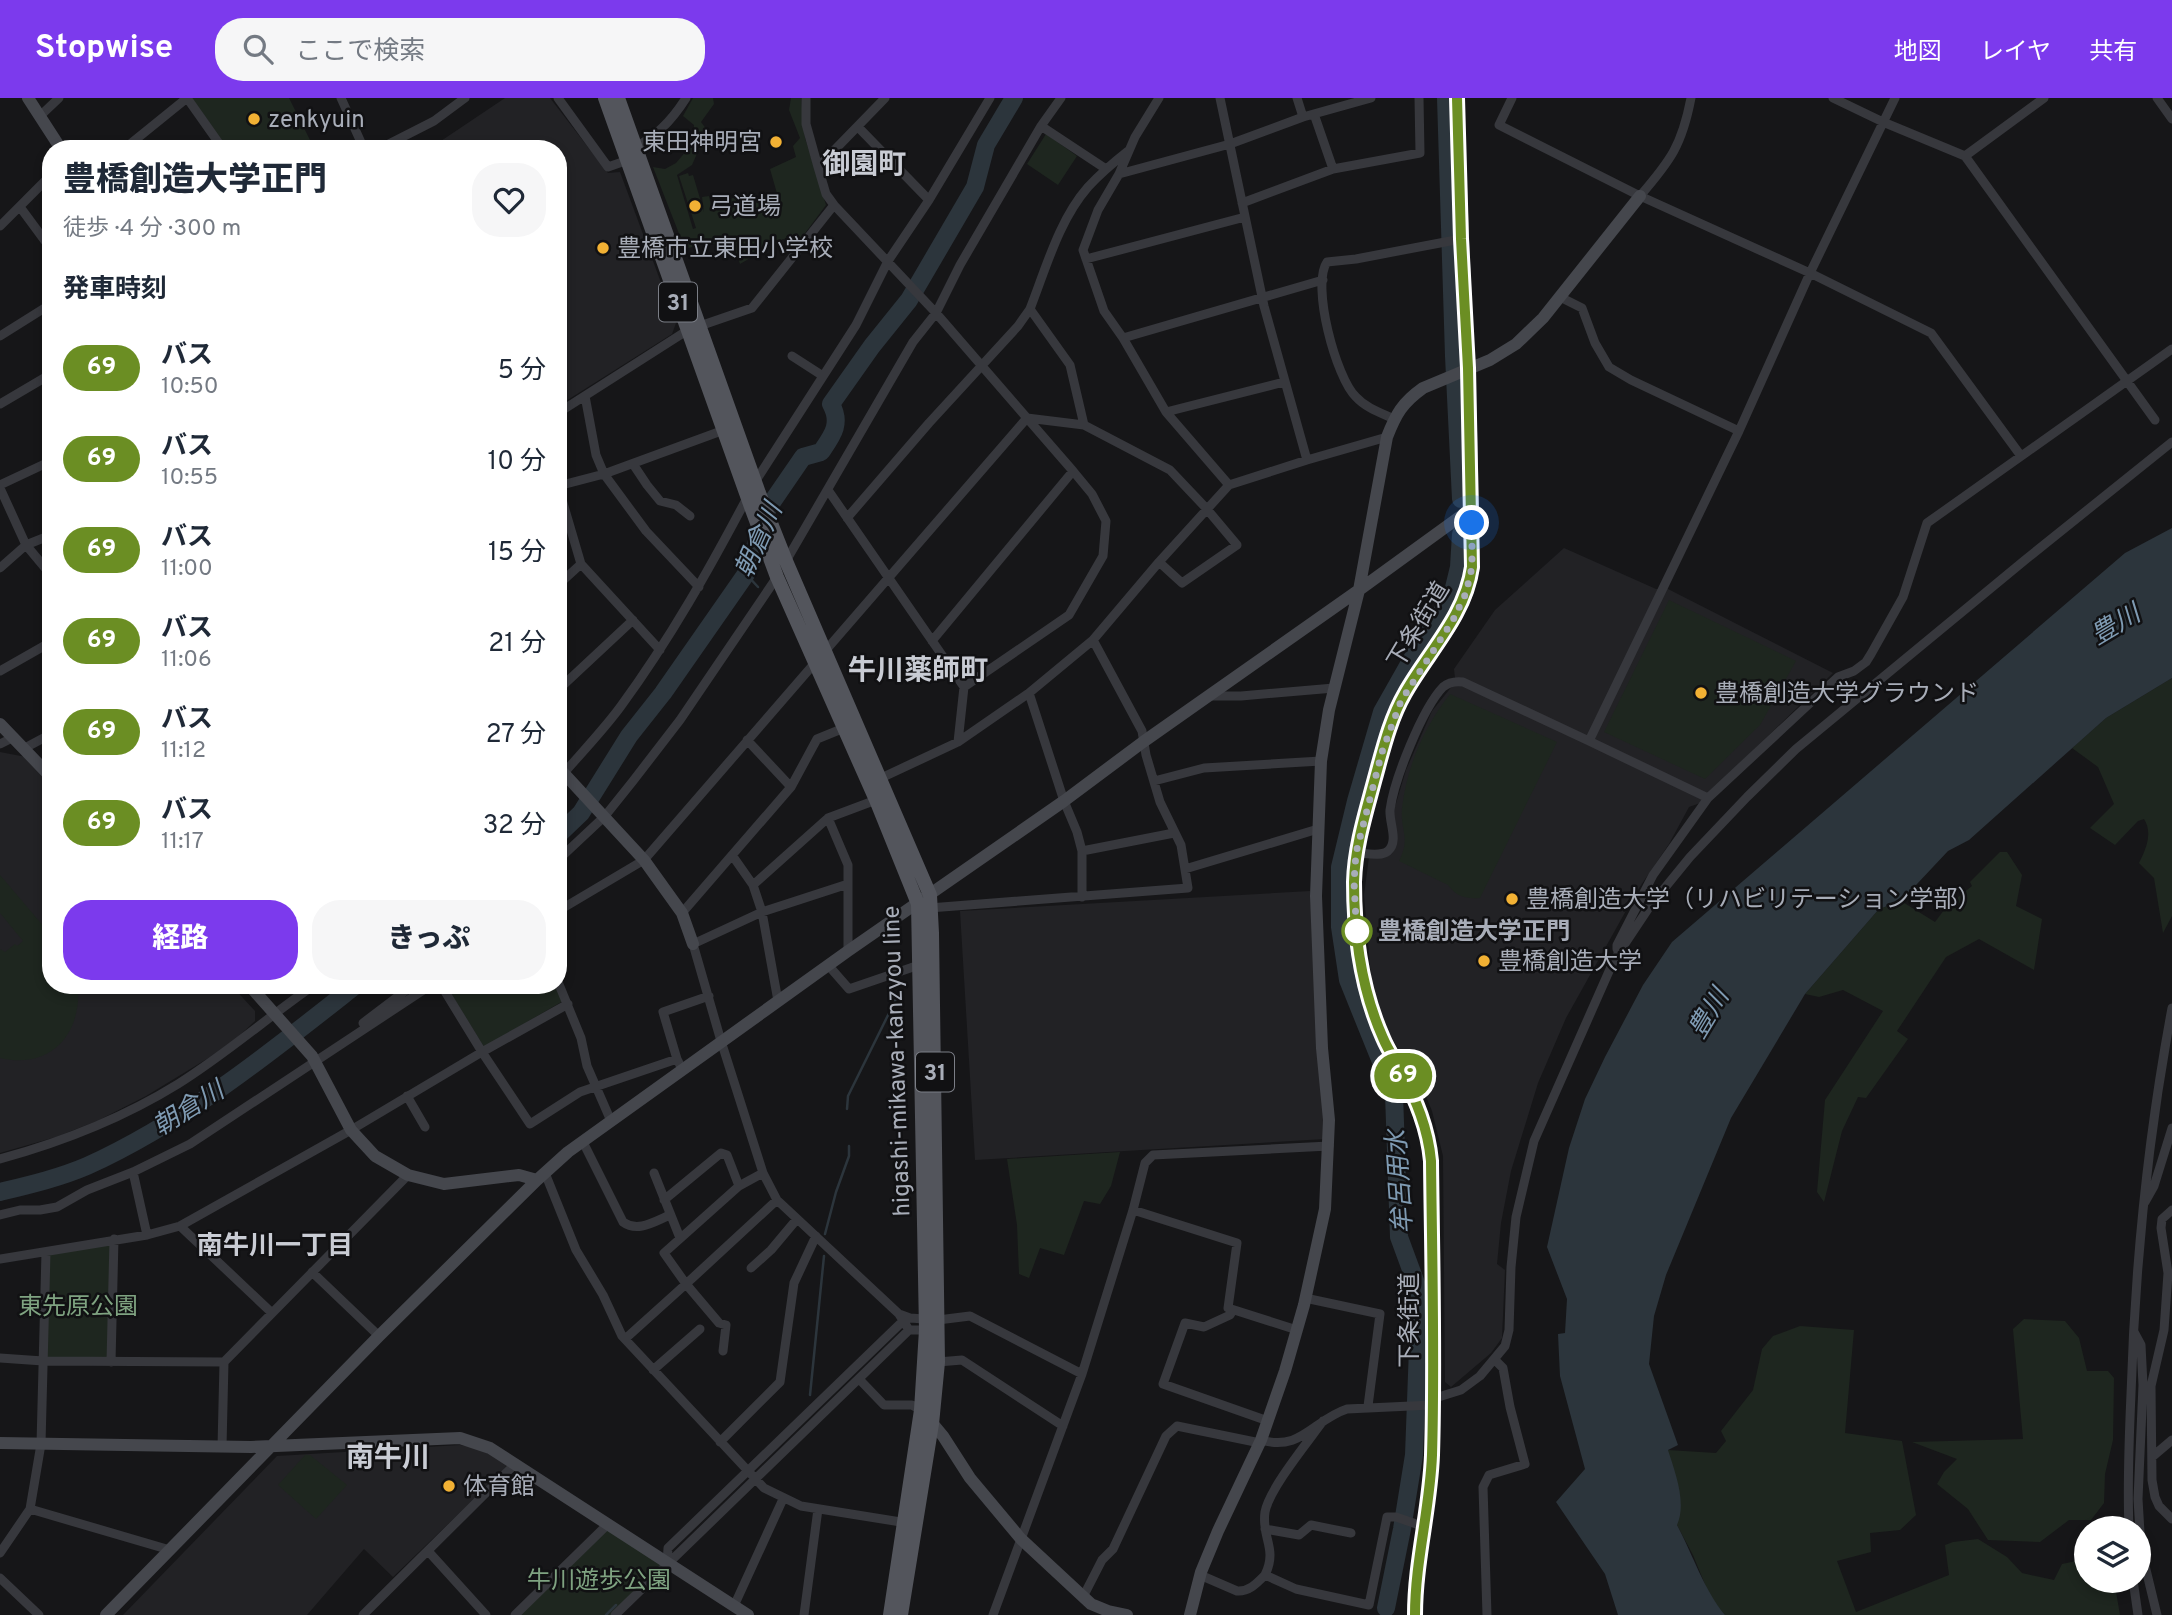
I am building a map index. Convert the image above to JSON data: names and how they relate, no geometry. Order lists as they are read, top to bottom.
{
  "streets": {
    "main road": ["31", "下条街道", "higashi-mikawa-kanzyou line"]
  },
  "districts": [
    "御園町",
    "牛川薬師町",
    "南牛川一丁目",
    "南牛川"
  ],
  "water": ["朝倉川", "豊川", "牟呂用水"],
  "parks": ["東先原公園", "牛川遊歩公園"],
  "places": [
    "zenkyuin",
    "東田神明宮",
    "弓道場",
    "豊橋市立東田小学校",
    "豊橋創造大学グラウンド",
    "豊橋創造大学（リハビリテーション学部）",
    "豊橋創造大学正門",
    "豊橋創造大学",
    "体育館"
  ],
  "lines": ["bus line 69"],
  "page": {
    "header": "Stopwise",
    "search": "ここで検索",
    "nav": ["地図", "レイヤ", "共有"],
    "on_map": "69",
    "heading": [
      ["豊橋創造大学正門", "徒歩 · 4 分 · 300 m"],
      "発車時刻"
    ],
    "list": [
      {
        "mark": "69",
        "name": "バス",
        "note": "10:50",
        "value": "5 分"
      },
      {
        "mark": "69",
        "name": "バス",
        "note": "10:55",
        "value": "10 分"
      },
      {
        "mark": "69",
        "name": "バス",
        "note": "11:00",
        "value": "15 分"
      },
      {
        "mark": "69",
        "name": "バス",
        "note": "11:06",
        "value": "21 分"
      },
      {
        "mark": "69",
        "name": "バス",
        "note": "11:12",
        "value": "27 分"
      },
      {
        "mark": "69",
        "name": "バス",
        "note": "11:17",
        "value": "32 分"
      }
    ],
    "buttons": ["経路", "きっぷ"]
  }
}
